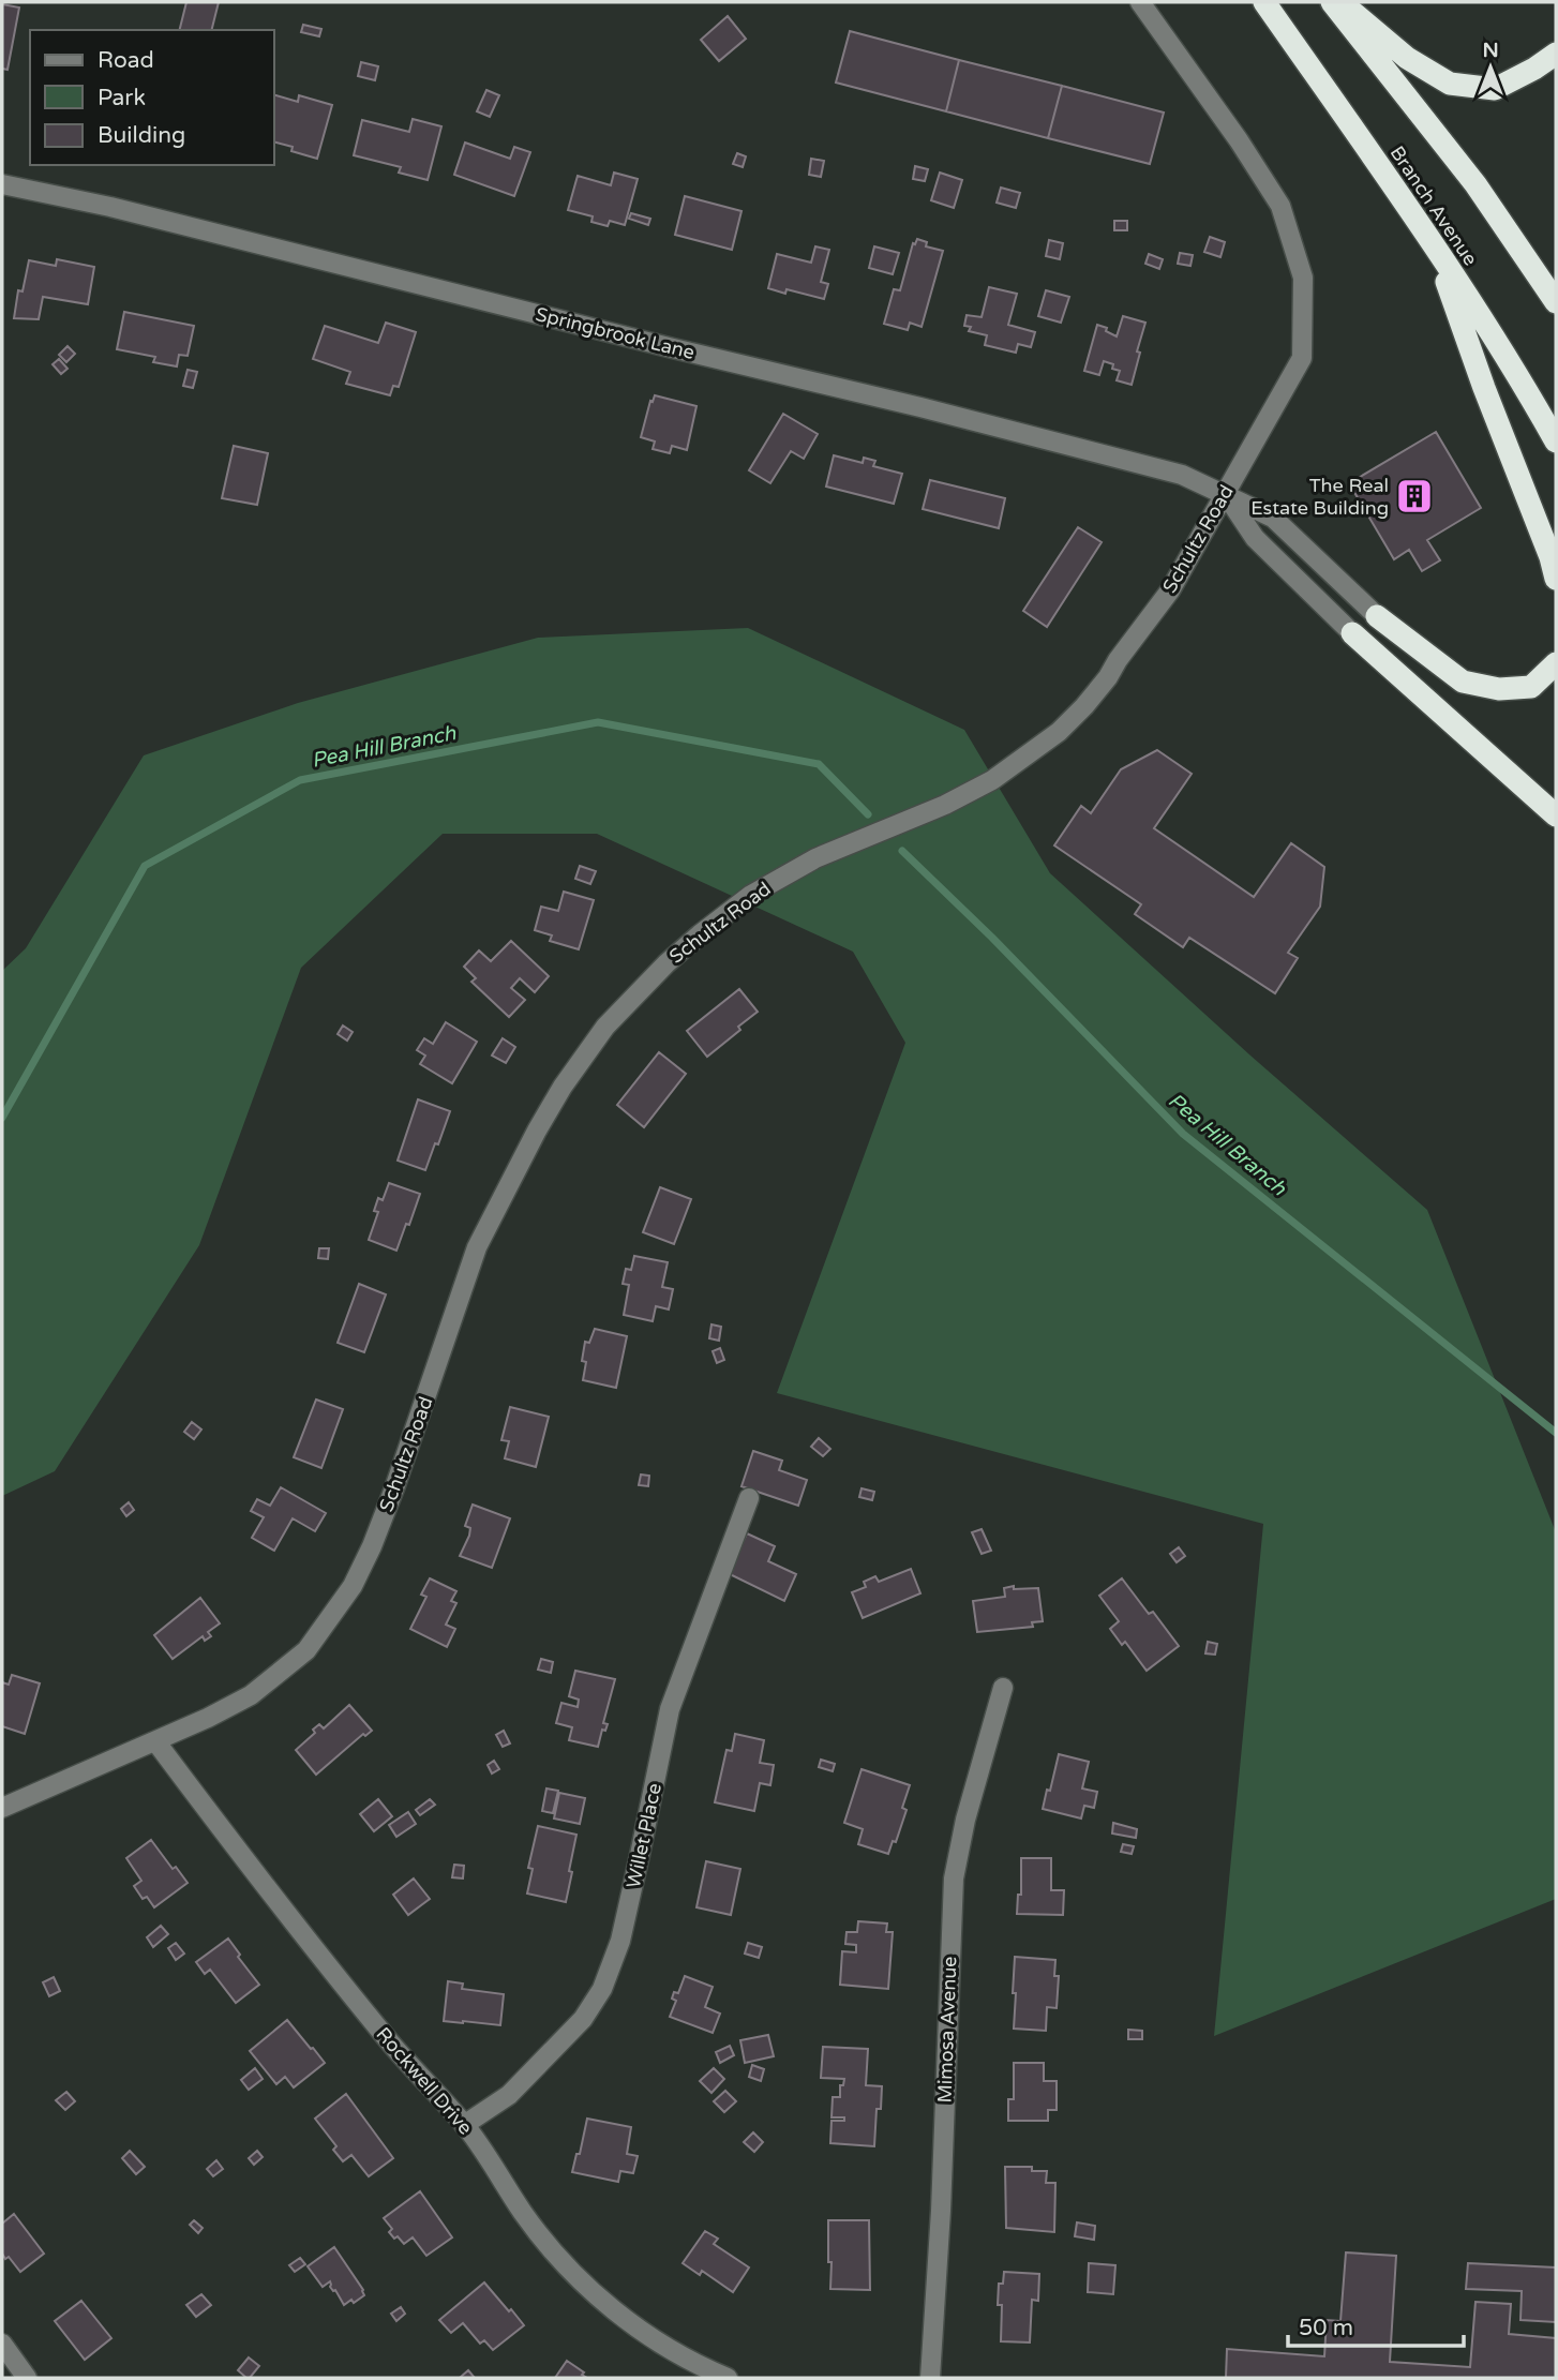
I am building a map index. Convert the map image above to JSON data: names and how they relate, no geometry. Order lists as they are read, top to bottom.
{
  "streets": {
    "highway": ["Branch Avenue"],
    "street": [
      "Springbrook Lane",
      "Schultz Road",
      "Willet Place",
      "Mimosa Avenue",
      "Rockwell Drive"
    ]
  },
  "crossings": [
    ["Springbrook Lane", "Schultz Road"],
    ["Schultz Road", "Rockwell Drive"],
    ["Willet Place", "Rockwell Drive"]
  ],
  "water": ["Pea Hill Branch"],
  "places": {
    "building": ["The Real Estate Building"]
  },
  "legend": ["Road", "Park", "Building"],
  "scale_bar": "50 m",
  "north": "top"
}
